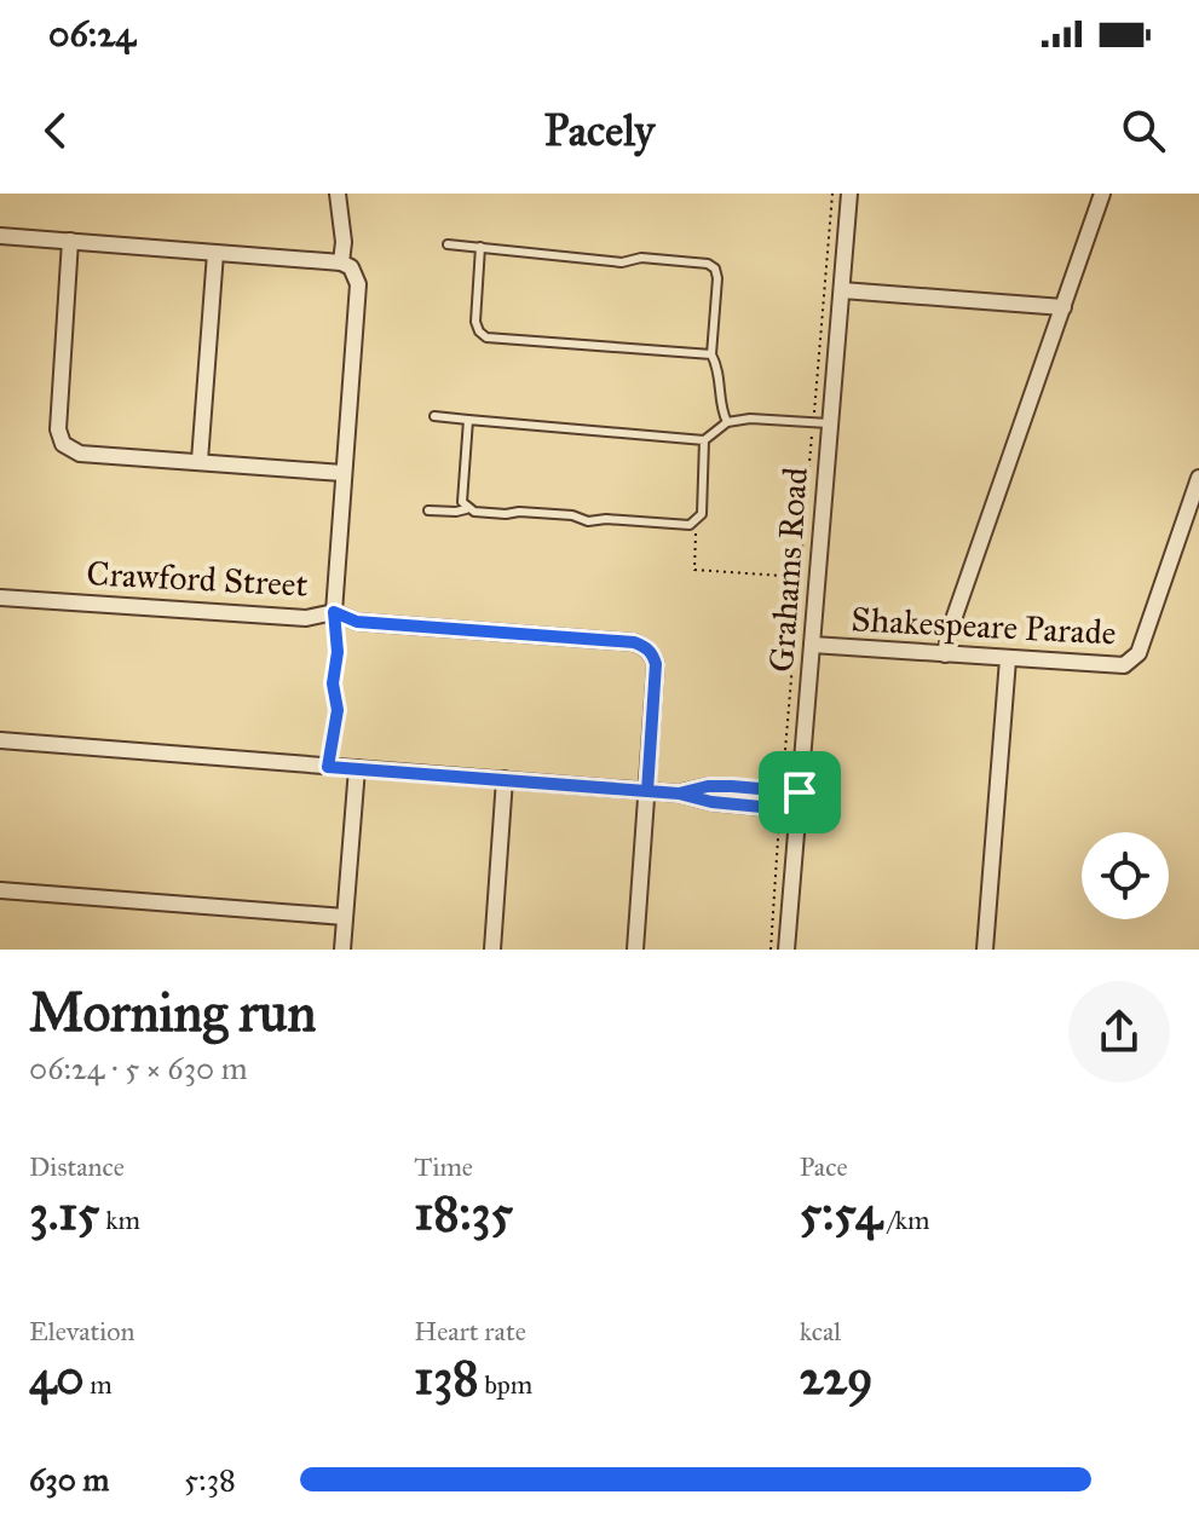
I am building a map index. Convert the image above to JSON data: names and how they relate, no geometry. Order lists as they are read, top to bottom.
{
  "streets": {
    "street": ["Grahams Road", "Crawford Street", "Shakespeare Parade"]
  },
  "crossings": [
    ["Grahams Road", "Shakespeare Parade"]
  ],
  "page": {
    "status": "06:24",
    "header": "Pacely",
    "heading": ["Morning run", "06:24 · 5 × 630 m"],
    "stats": [
      ["Distance", "3.15 km"],
      ["Time", "18:35"],
      ["Pace", "5:54 /km"],
      ["Elevation", "40 m"],
      ["Heart rate", "138 bpm"],
      ["kcal", "229"]
    ],
    "list": [
      {
        "name": "630 m",
        "note": "5:38"
      }
    ]
  }
}
